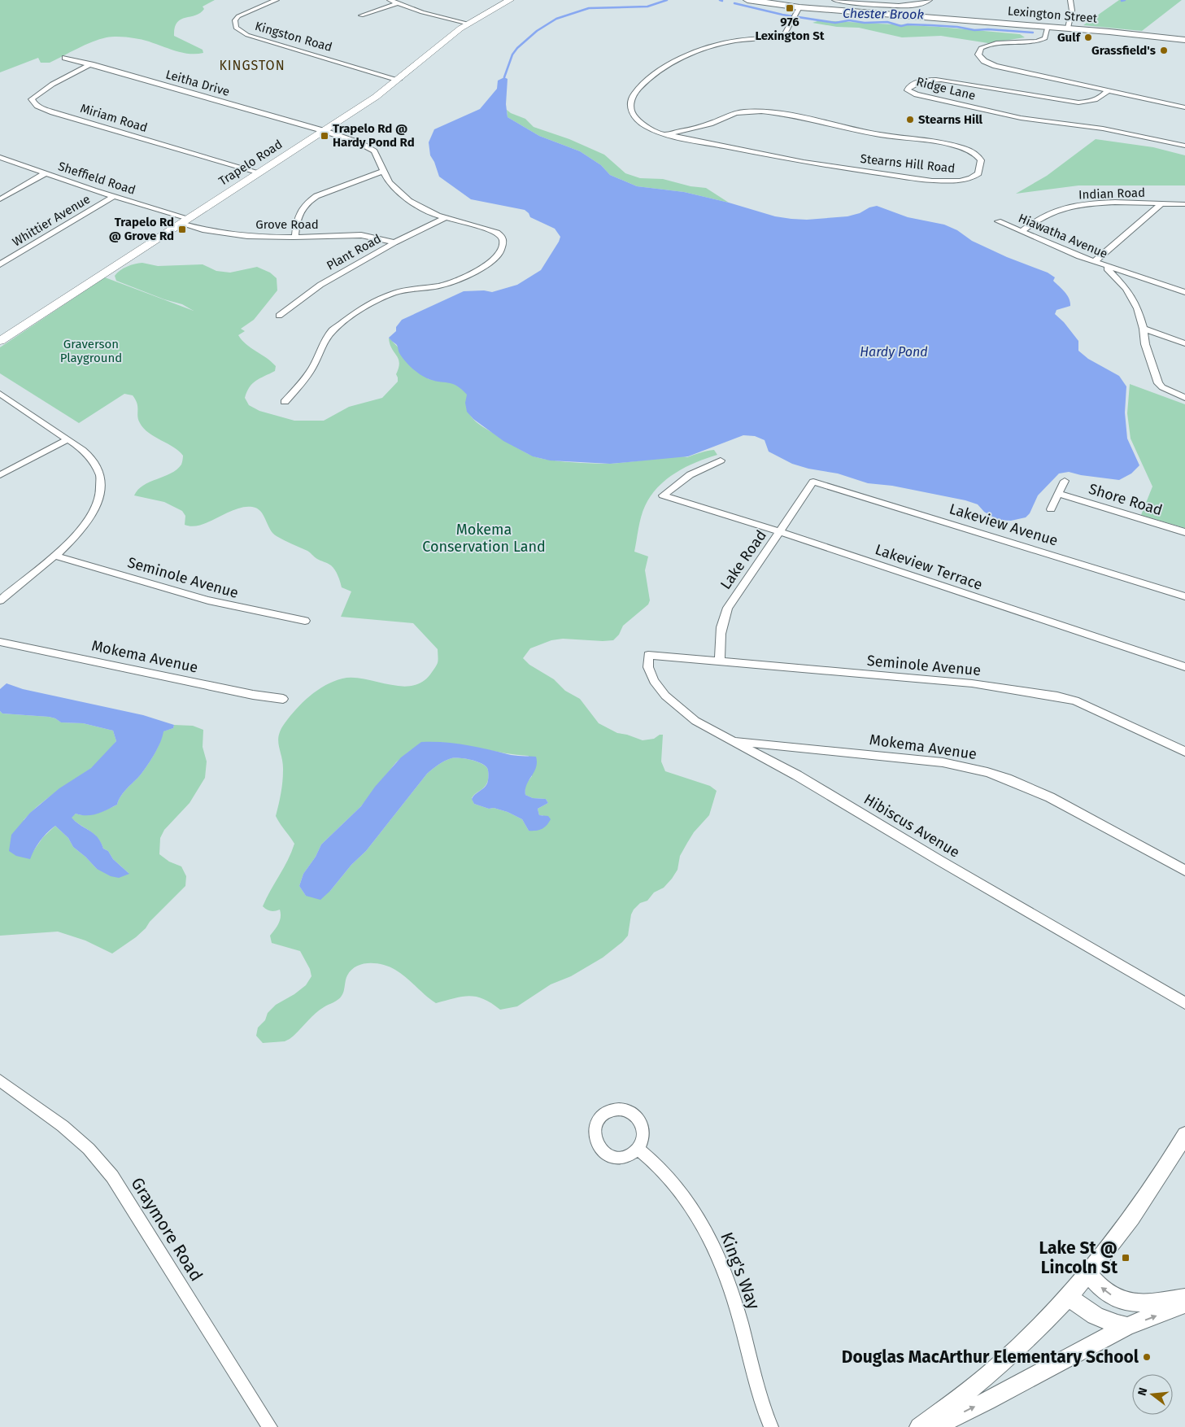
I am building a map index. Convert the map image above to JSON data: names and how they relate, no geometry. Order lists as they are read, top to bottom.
{
  "streets": {
    "main road": ["Lexington Street", "Trapelo Road"],
    "street": [
      "Kingston Road",
      "Leitha Drive",
      "Ridge Lane",
      "Miriam Road",
      "Stearns Hill Road",
      "Sheffield Road",
      "Indian Road",
      "Whittier Avenue",
      "Grove Road",
      "Hiawatha Avenue",
      "Plant Road",
      "Shore Road",
      "Lakeview Avenue",
      "Lake Road",
      "Lakeview Terrace",
      "Seminole Avenue",
      "Mokema Avenue",
      "Hibiscus Avenue",
      "Graymore Road",
      "King's Way"
    ]
  },
  "crossings": [
    ["Lexington Street", "Stearns Hill Road"],
    ["Kingston Road", "Trapelo Road"],
    ["Leitha Drive", "Miriam Road"],
    ["Leitha Drive", "Trapelo Road"],
    ["Leitha Drive", "Plant Road"],
    ["Miriam Road", "Trapelo Road"],
    ["Trapelo Road", "Sheffield Road"],
    ["Trapelo Road", "Grove Road"],
    ["Sheffield Road", "Whittier Avenue"],
    ["Sheffield Road", "Grove Road"],
    ["Indian Road", "Hiawatha Avenue"],
    ["Grove Road", "Plant Road"],
    ["Lakeview Avenue", "Lake Road"],
    ["Lake Road", "Lakeview Terrace"],
    ["Lake Road", "Seminole Avenue"],
    ["Seminole Avenue", "Hibiscus Avenue"],
    ["Mokema Avenue", "Hibiscus Avenue"]
  ],
  "districts": ["KINGSTON"],
  "water": ["Chester Brook", "Hardy Pond"],
  "parks": ["Graverson Playground", "Mokema Conservation Land"],
  "places": {
    "transit": [
      "976 Lexington St",
      "Trapelo Rd @ Hardy Pond Rd",
      "Trapelo Rd @ Grove Rd",
      "Lake St @ Lincoln St"
    ],
    "other": [
      "Gulf",
      "Grassfield's",
      "Stearns Hill",
      "Douglas MacArthur Elementary School"
    ]
  },
  "north": "left"
}
